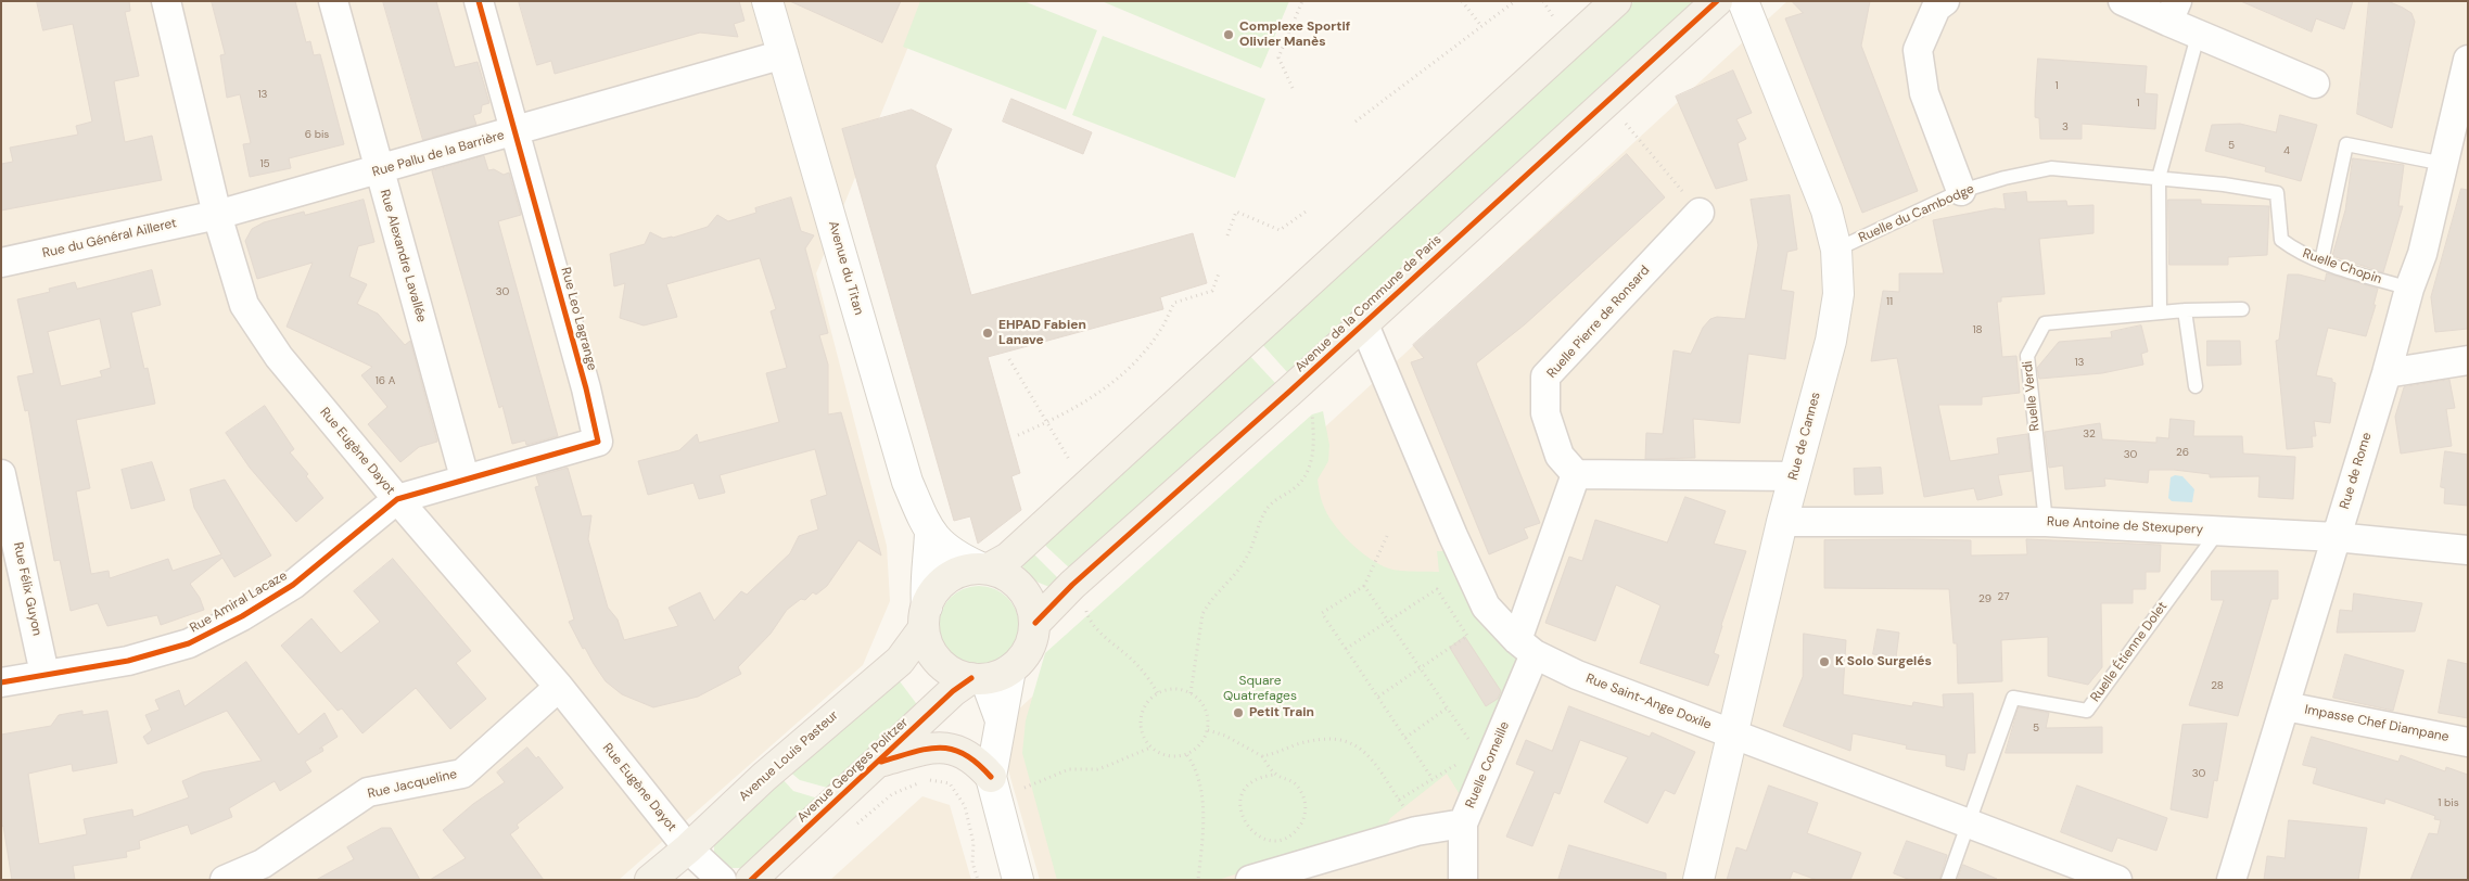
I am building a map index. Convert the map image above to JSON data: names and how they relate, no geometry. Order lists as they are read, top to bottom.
{
  "streets": {
    "main road": ["Avenue de la Commune de Paris", "Avenue Louis Pasteur", "Avenue Georges Politzer"],
    "street": [
      "Rue Pallu de la Barrière",
      "Rue du Général Ailleret",
      "Rue Alexandre Lavallée",
      "Avenue du Titan",
      "Rue Leo Lagrange",
      "Ruelle Pierre de Ronsard",
      "Rue de Cannes",
      "Rue Eugène Dayot",
      "Rue de Rome",
      "Rue Antoine de Stexupery",
      "Rue Félix Guyon",
      "Rue Amiral Lacaze",
      "Rue Saint-Ange Doxile",
      "Impasse Chef Diampane",
      "Ruelle Corneille",
      "Rue Jacqueline"
    ],
    "lane": [
      "Ruelle du Cambodge",
      "Ruelle Chopin",
      "Ruelle Verdi",
      "Ruelle Étienne Dolet"
    ]
  },
  "crossings": [
    ["Rue Pallu de la Barrière", "Rue du Général Ailleret"],
    ["Rue Pallu de la Barrière", "Rue Alexandre Lavallée"],
    ["Rue Pallu de la Barrière", "Avenue du Titan"],
    ["Rue Pallu de la Barrière", "Rue Leo Lagrange"],
    ["Rue Pallu de la Barrière", "Rue Eugène Dayot"],
    ["Ruelle du Cambodge", "Ruelle Chopin"],
    ["Ruelle du Cambodge", "Rue de Cannes"],
    ["Rue du Général Ailleret", "Rue Eugène Dayot"],
    ["Rue Alexandre Lavallée", "Rue Leo Lagrange"],
    ["Ruelle Chopin", "Rue de Rome"],
    ["Avenue du Titan", "Avenue de la Commune de Paris"],
    ["Avenue du Titan", "Avenue Louis Pasteur"],
    ["Avenue du Titan", "Avenue Georges Politzer"],
    ["Avenue de la Commune de Paris", "Rue Saint-Ange Doxile"],
    ["Avenue de la Commune de Paris", "Avenue Louis Pasteur"],
    ["Avenue de la Commune de Paris", "Avenue Georges Politzer"],
    ["Rue Leo Lagrange", "Rue Eugène Dayot"],
    ["Rue Leo Lagrange", "Rue Amiral Lacaze"],
    ["Ruelle Verdi", "Rue Antoine de Stexupery"],
    ["Rue de Cannes", "Rue Antoine de Stexupery"],
    ["Rue de Cannes", "Rue Saint-Ange Doxile"],
    ["Rue Eugène Dayot", "Rue Amiral Lacaze"],
    ["Rue Eugène Dayot", "Avenue Louis Pasteur"],
    ["Rue Eugène Dayot", "Rue Jacqueline"],
    ["Rue de Rome", "Rue Antoine de Stexupery"],
    ["Rue de Rome", "Impasse Chef Diampane"],
    ["Rue Antoine de Stexupery", "Ruelle Étienne Dolet"],
    ["Rue Félix Guyon", "Rue Amiral Lacaze"],
    ["Ruelle Étienne Dolet", "Rue Saint-Ange Doxile"],
    ["Rue Saint-Ange Doxile", "Ruelle Corneille"],
    ["Avenue Louis Pasteur", "Avenue Georges Politzer"]
  ],
  "parks": ["Square Quatrefages"],
  "places": [
    "Complexe Sportif Olivier Manès",
    "EHPAD Fabien Lanave",
    "K Solo Surgelés",
    "Petit Train"
  ],
  "house_numbers": [
    "1",
    "13",
    "1",
    "3",
    "6 bis",
    "5",
    "4",
    "15",
    "30",
    "11",
    "18",
    "13",
    "16 A",
    "32",
    "26",
    "30",
    "27",
    "29",
    "28",
    "5",
    "30",
    "1 bis"
  ]
}
